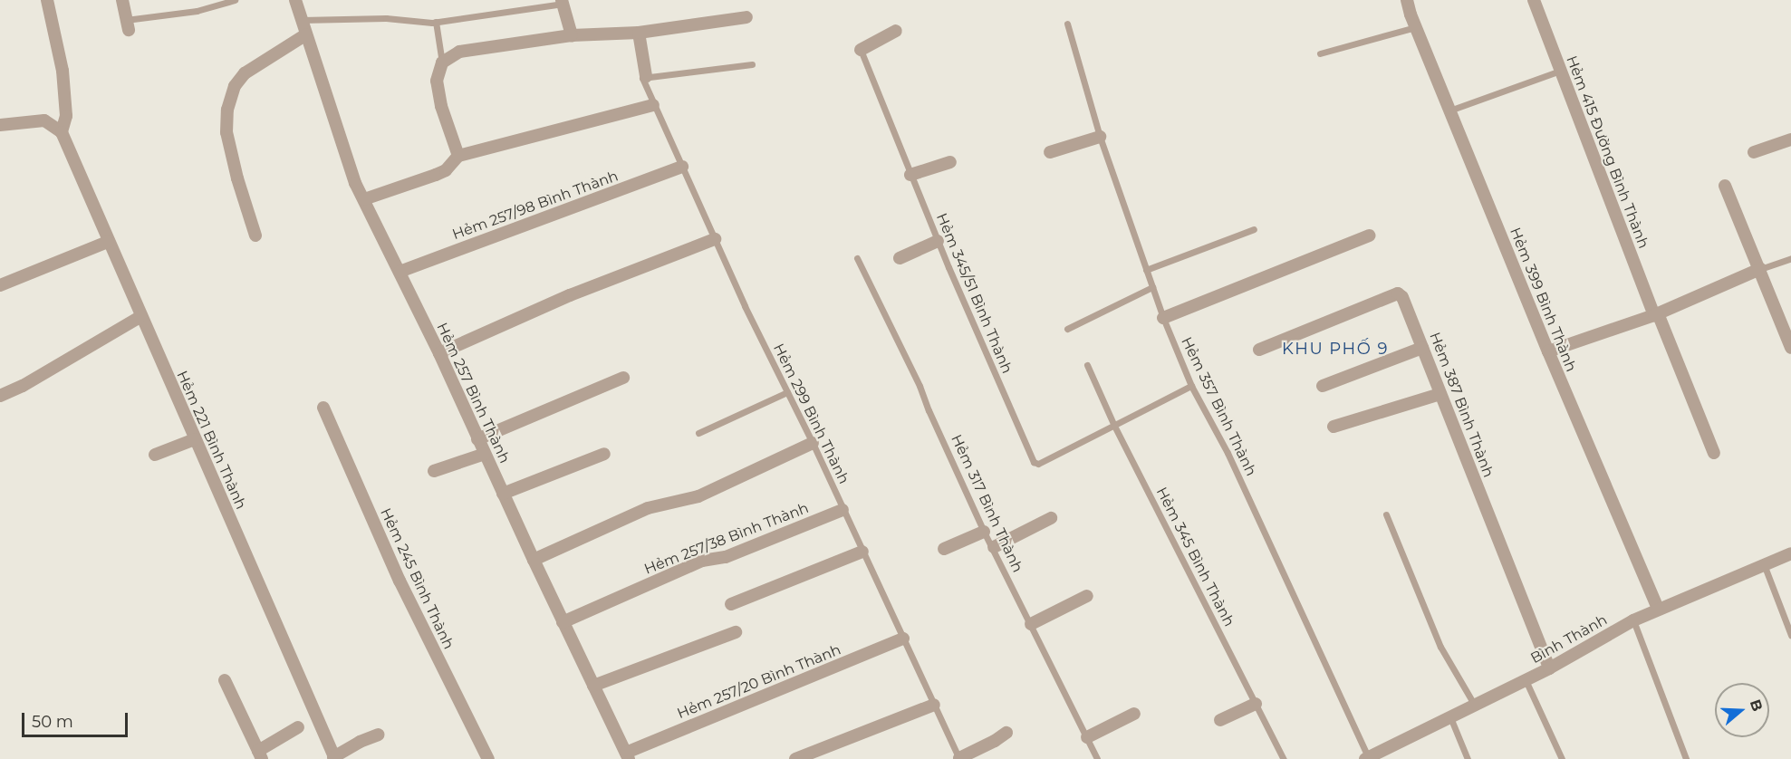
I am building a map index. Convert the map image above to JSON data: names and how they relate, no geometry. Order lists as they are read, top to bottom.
{
  "streets": {
    "street": [
      "Hẻm 415 Đường Bình Thành",
      "Hẻm 257/98 Bình Thành",
      "Hẻm 399 Bình Thành",
      "Hẻm 257 Bình Thành",
      "Hẻm 387 Bình Thành",
      "Hẻm 221 Bình Thành",
      "Hẻm 257/38 Bình Thành",
      "Hẻm 245 Bình Thành",
      "Bình Thành",
      "Hẻm 257/20 Bình Thành"
    ],
    "lane": [
      "Hẻm 345/51 Bình Thành",
      "Hẻm 357 Bình Thành",
      "Hẻm 299 Bình Thành",
      "Hẻm 317 Bình Thành",
      "Hẻm 345 Bình Thành"
    ]
  },
  "crossings": [
    ["Hẻm 257/98 Bình Thành", "Hẻm 257 Bình Thành"],
    ["Hẻm 257/98 Bình Thành", "Hẻm 299 Bình Thành"],
    ["Hẻm 345/51 Bình Thành", "Hẻm 345 Bình Thành"],
    ["Hẻm 399 Bình Thành", "Bình Thành"],
    ["Hẻm 257 Bình Thành", "Hẻm 257/38 Bình Thành"],
    ["Hẻm 257 Bình Thành", "Hẻm 257/20 Bình Thành"],
    ["Hẻm 387 Bình Thành", "Bình Thành"],
    ["Hẻm 357 Bình Thành", "Bình Thành"],
    ["Hẻm 299 Bình Thành", "Hẻm 257/38 Bình Thành"],
    ["Hẻm 299 Bình Thành", "Hẻm 257/20 Bình Thành"]
  ],
  "districts": ["KHU PHỐ 9"],
  "scale_bar": "50 m",
  "north": "right"
}
